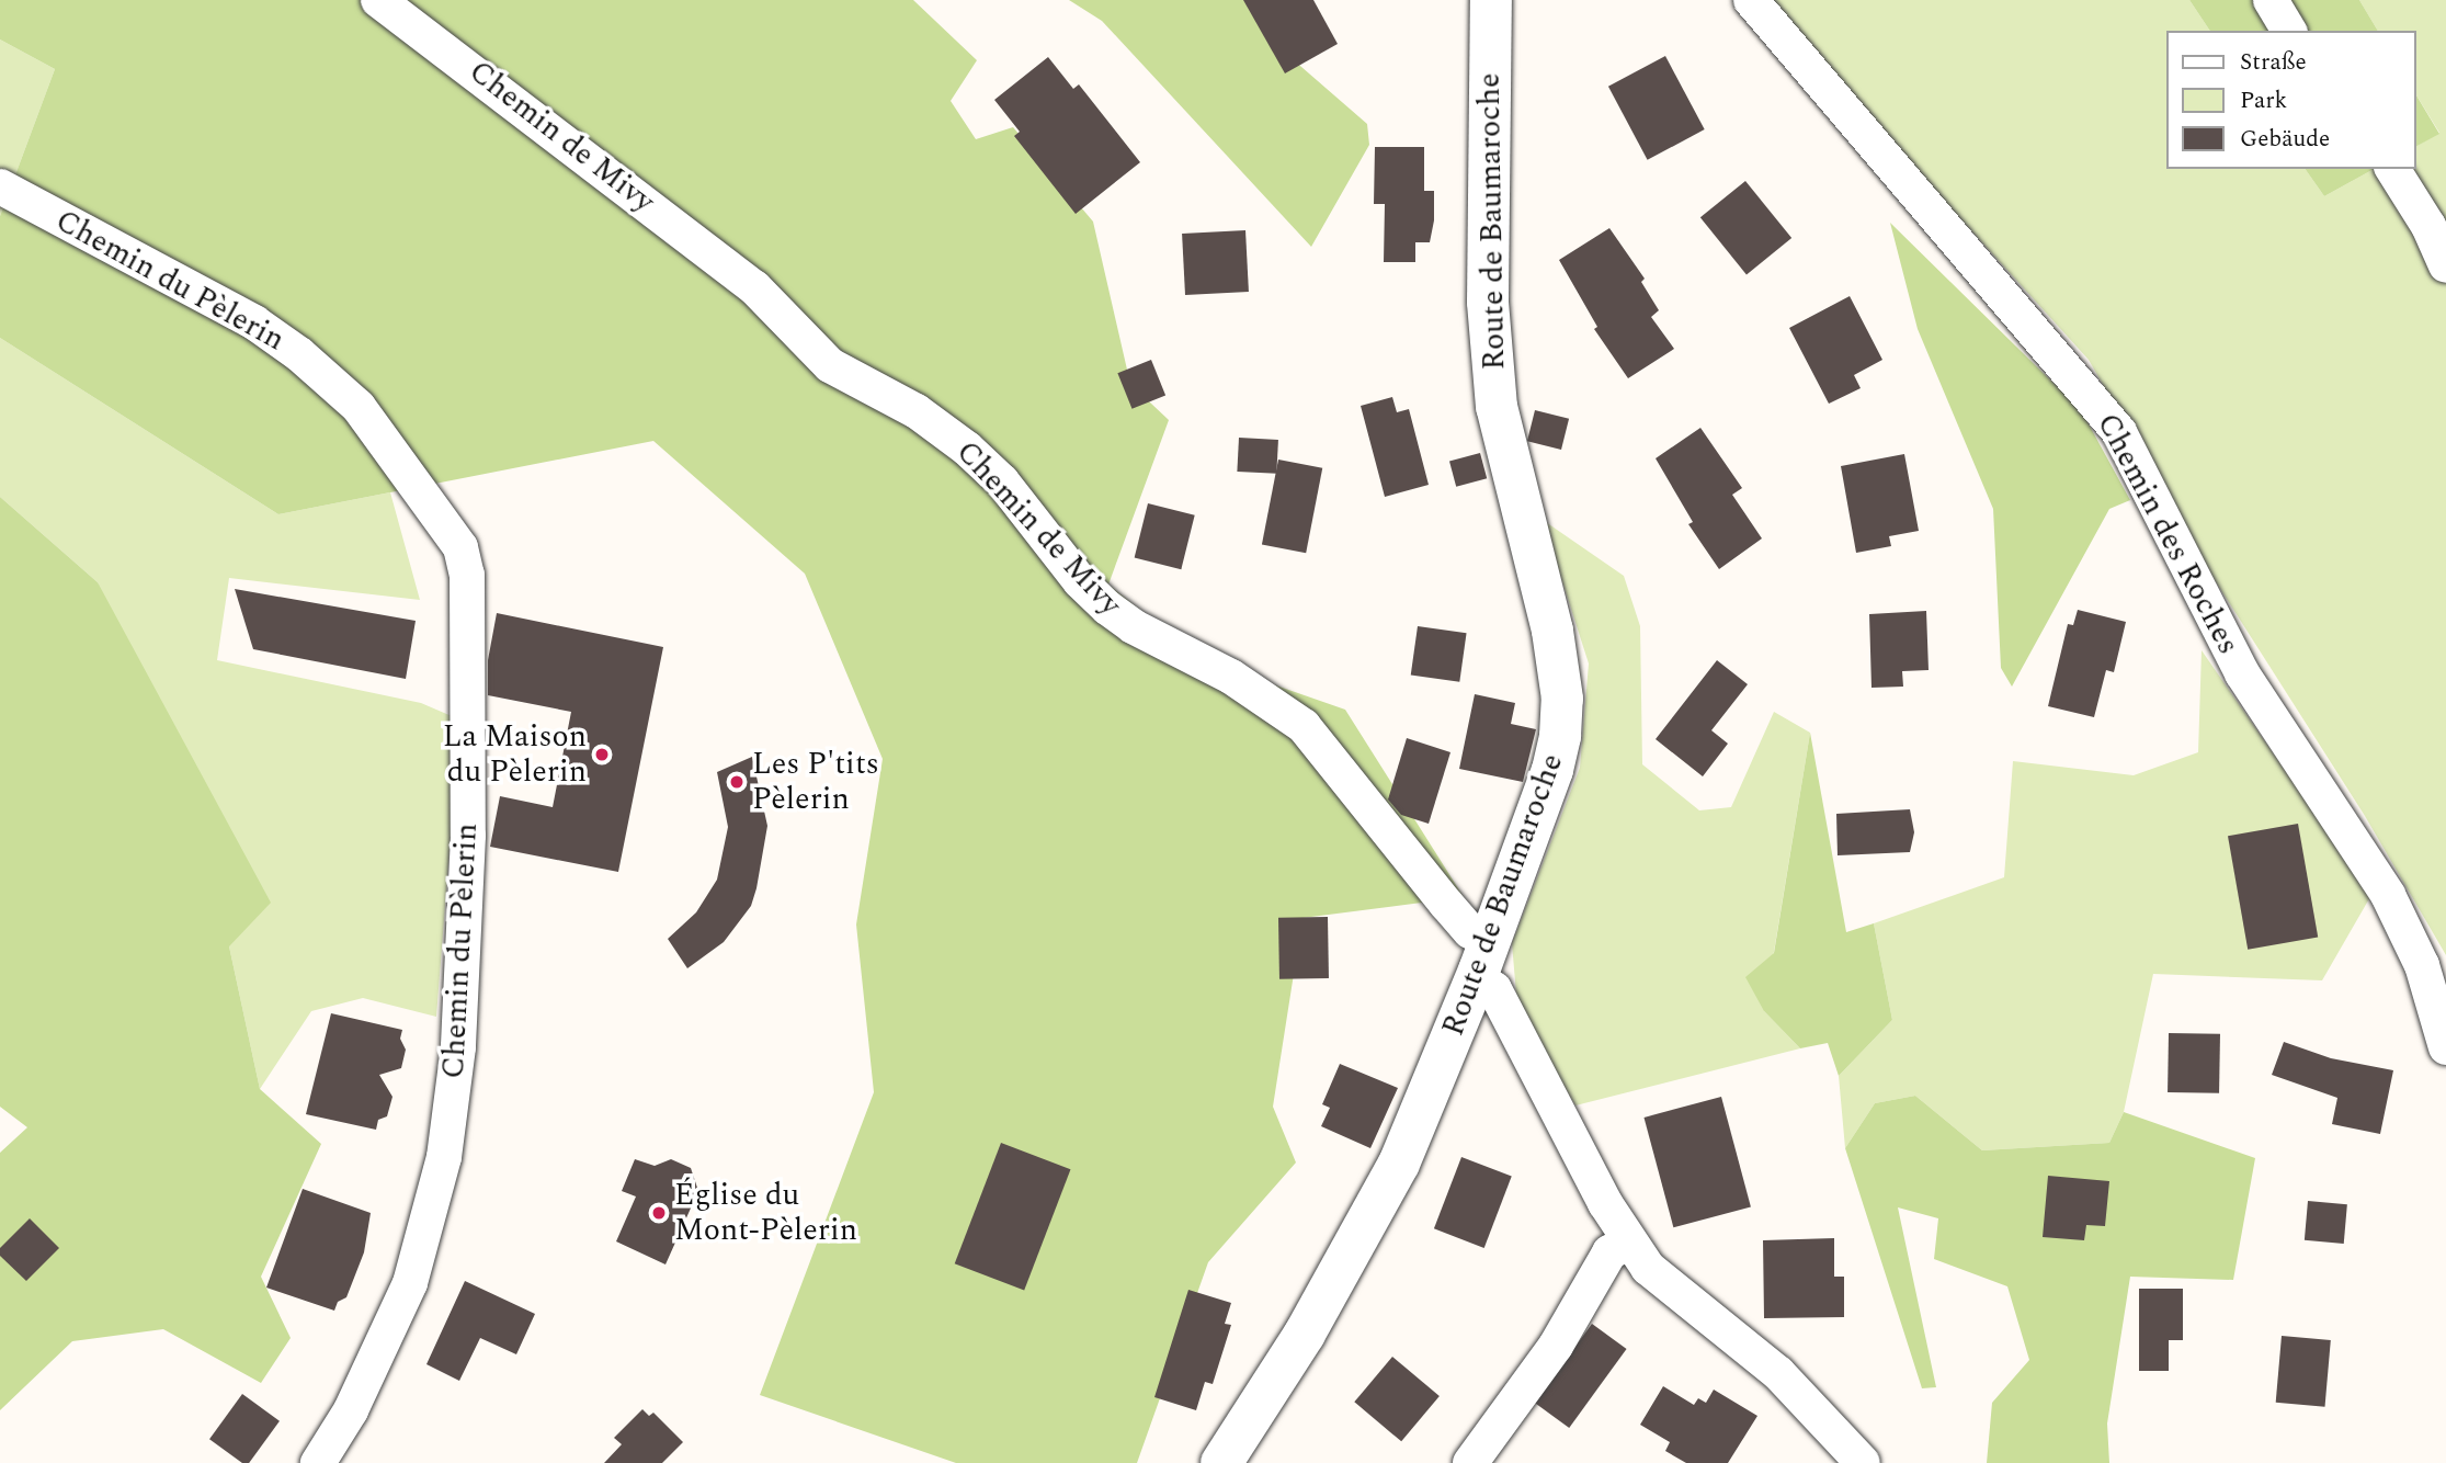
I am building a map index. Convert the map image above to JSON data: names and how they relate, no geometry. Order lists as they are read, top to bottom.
{
  "streets": {
    "street": [
      "Chemin de Mivy",
      "Route de Baumaroche",
      "Chemin du Pèlerin",
      "Chemin des Roches"
    ]
  },
  "crossings": [
    ["Chemin de Mivy", "Route de Baumaroche"]
  ],
  "places": ["La Maison du Pèlerin", "Les P'tits Pèlerin", "Église du Mont-Pèlerin"],
  "legend": ["Straße", "Park", "Gebäude"]
}
